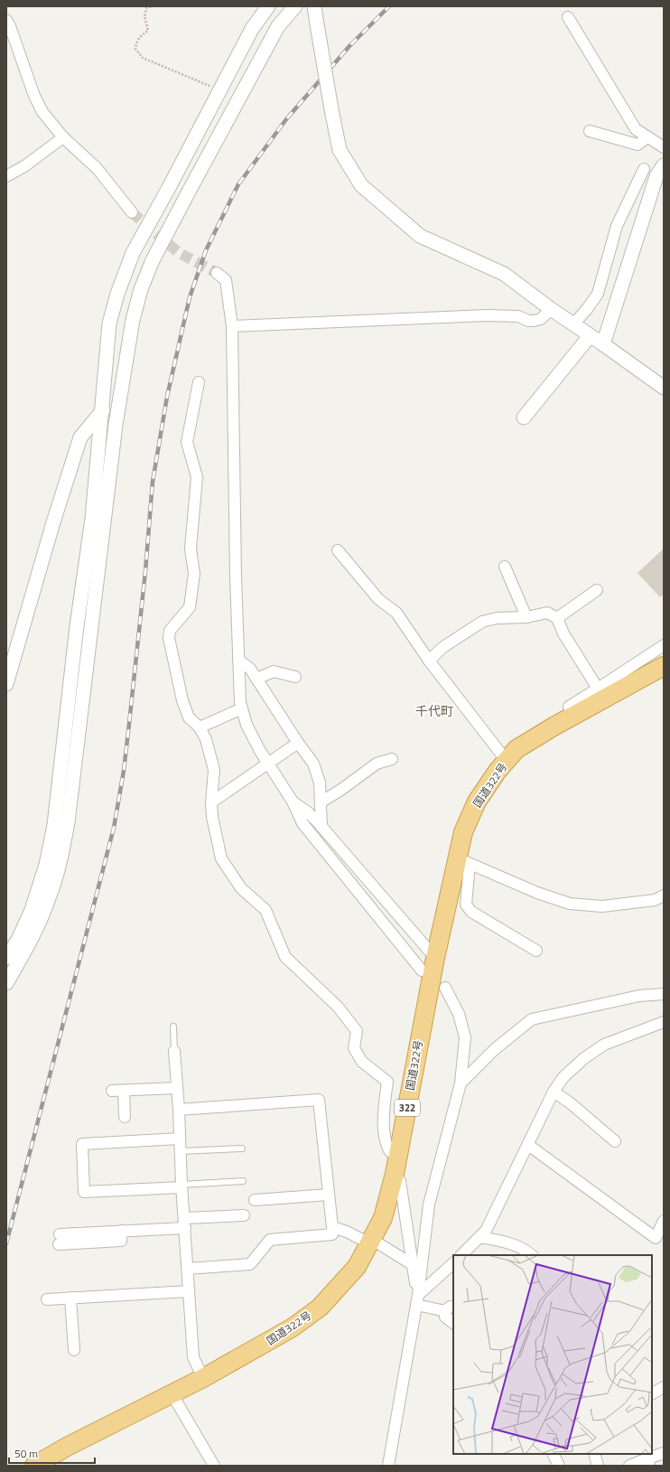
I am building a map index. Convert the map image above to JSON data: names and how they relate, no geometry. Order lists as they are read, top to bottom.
{
  "streets": {
    "highway": ["国道322号", "322"]
  },
  "districts": ["千代町"],
  "scale_bar": "50 m"
}
